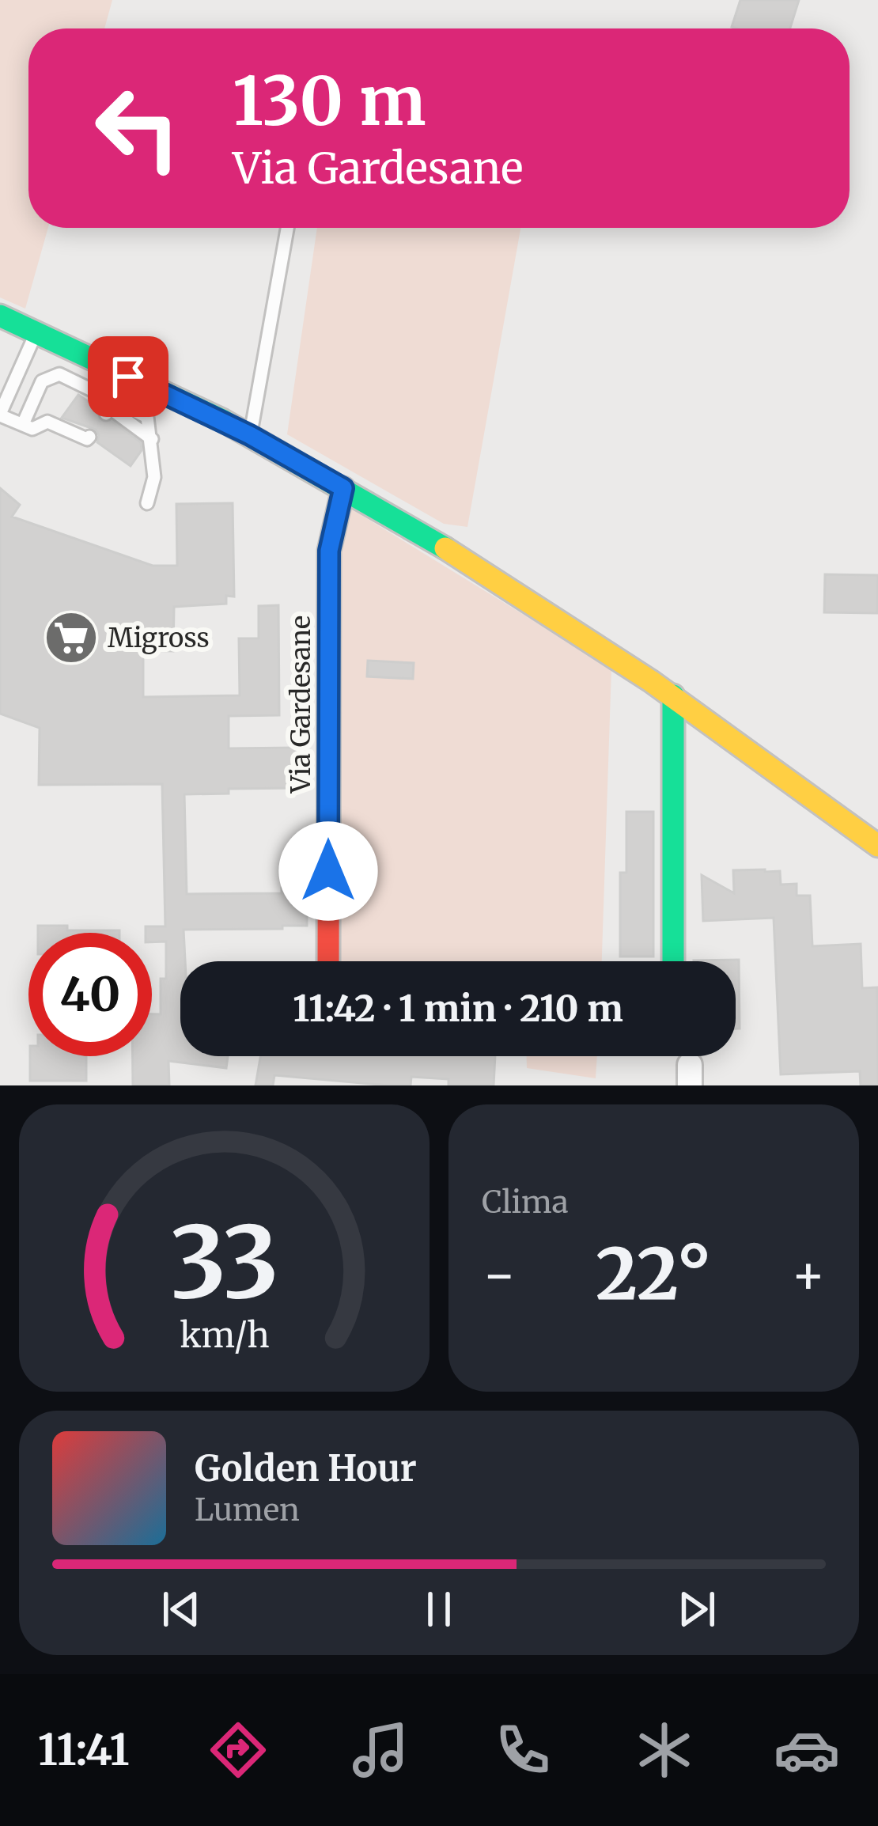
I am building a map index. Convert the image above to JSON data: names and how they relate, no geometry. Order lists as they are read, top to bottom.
{
  "streets": {
    "main road": ["Via Gardesane"]
  },
  "places": {
    "supermarket": ["Migross"]
  },
  "page": {
    "turn": ["130 m", "Via Gardesane"],
    "limit": "40",
    "trip": "11:42 · 1 min · 210 m",
    "tile": "Clima",
    "heat": ["−", "22°", "+"],
    "song": ["Golden Hour", "Lumen"],
    "tabs": "11:41",
    "gauge": ["33", "km/h"]
  }
}
